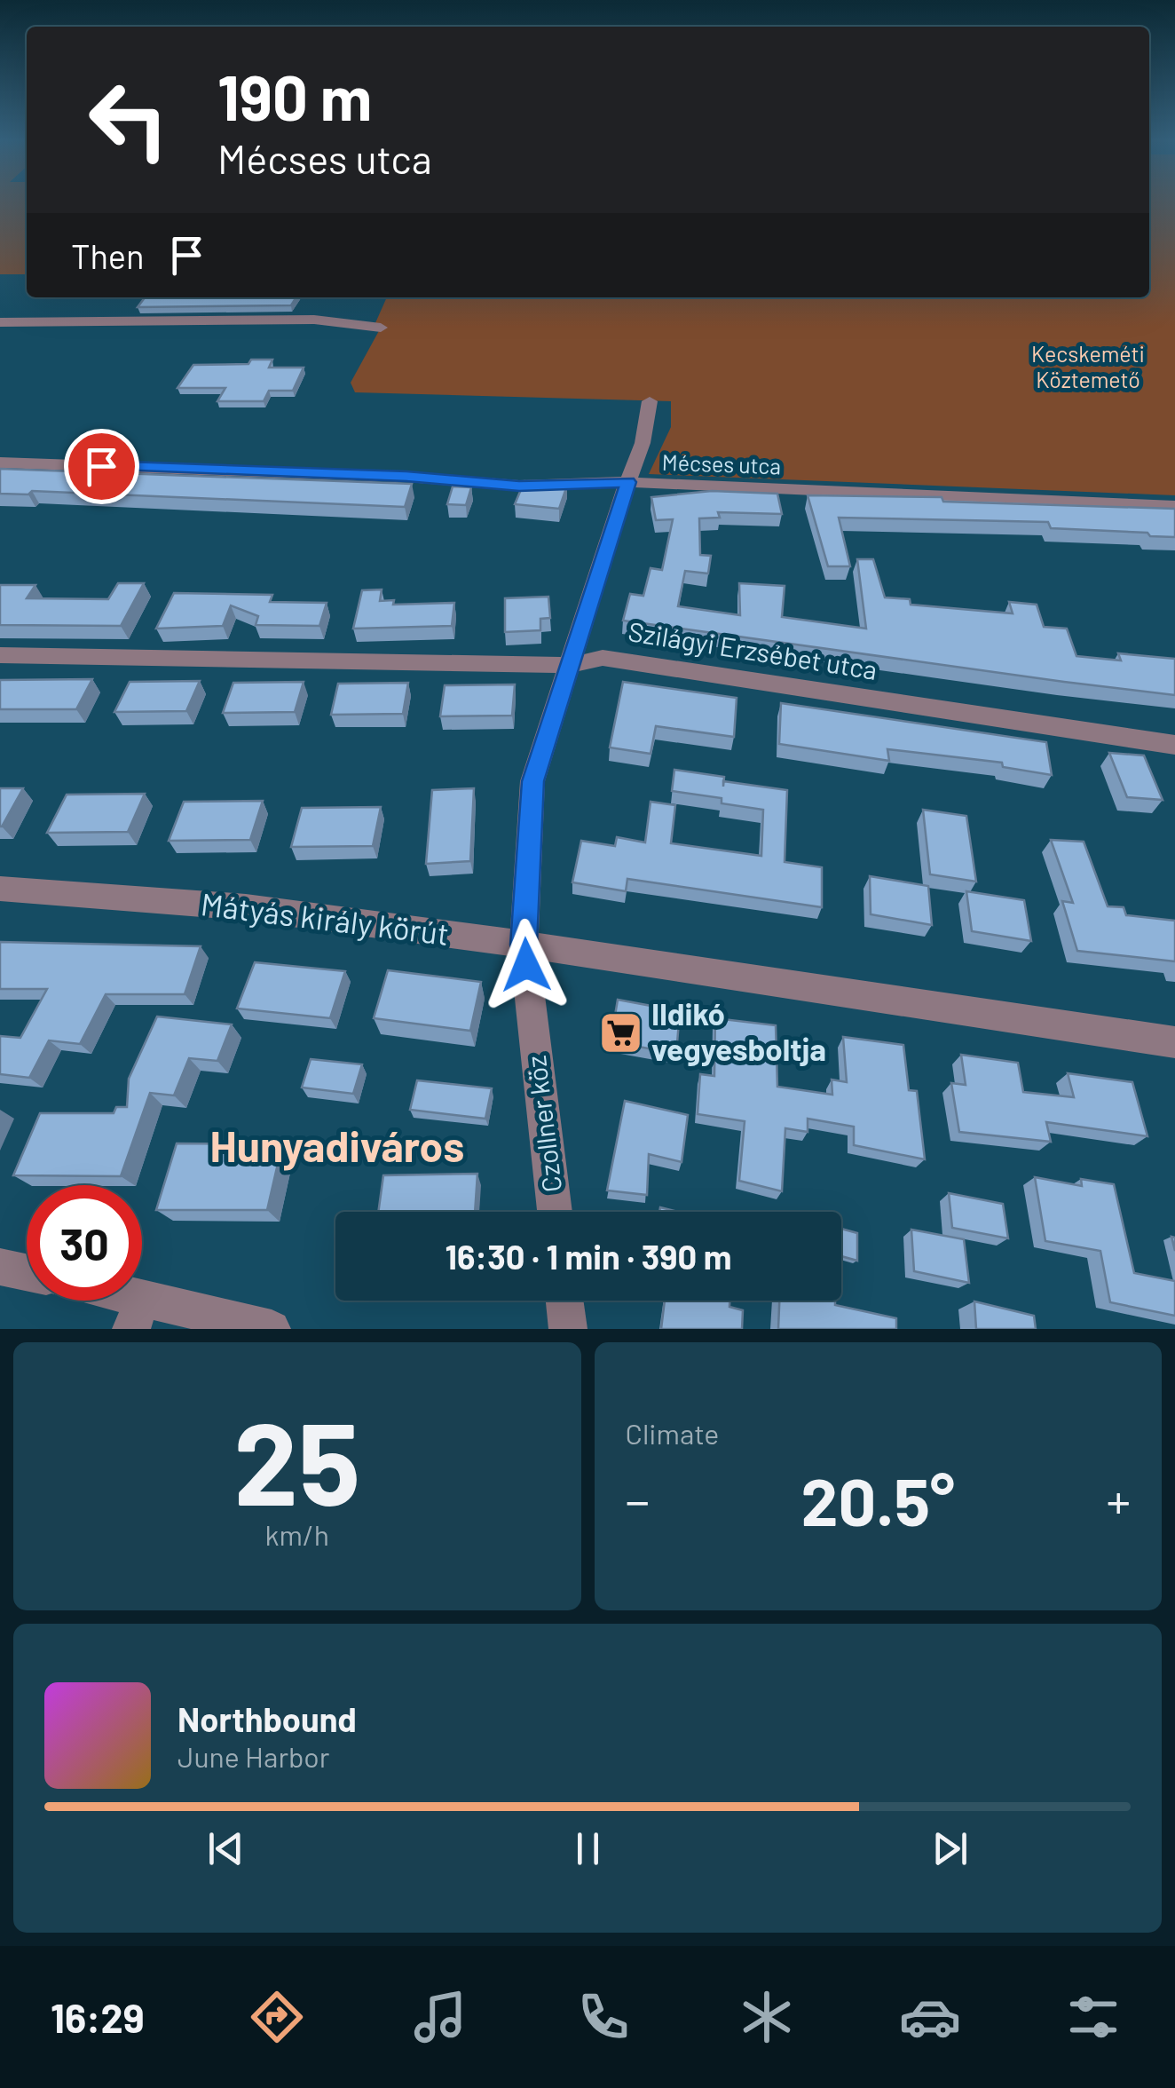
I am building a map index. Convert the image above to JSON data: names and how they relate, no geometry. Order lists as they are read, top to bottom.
{
  "streets": {
    "street": [
      "Mécses utca",
      "Szilágyi Erzsébet utca",
      "Mátyás király körút",
      "Czollner köz"
    ]
  },
  "crossings": [
    ["Mécses utca", "Czollner köz"],
    ["Szilágyi Erzsébet utca", "Czollner köz"],
    ["Mátyás király körút", "Czollner köz"]
  ],
  "districts": ["Hunyadiváros"],
  "parks": ["Kecskeméti Köztemető"],
  "places": {
    "supermarket": ["Ildikó vegyesboltja"]
  },
  "page": {
    "turn": ["190 m", "Mécses utca"],
    "then": "Then",
    "limit": "30",
    "trip": "16:30 · 1 min · 390 m",
    "tile": [
      ["25", "km/h"],
      "Climate"
    ],
    "heat": ["−", "20.5°", "+"],
    "song": ["Northbound", "June Harbor"],
    "tabs": "16:29"
  }
}
